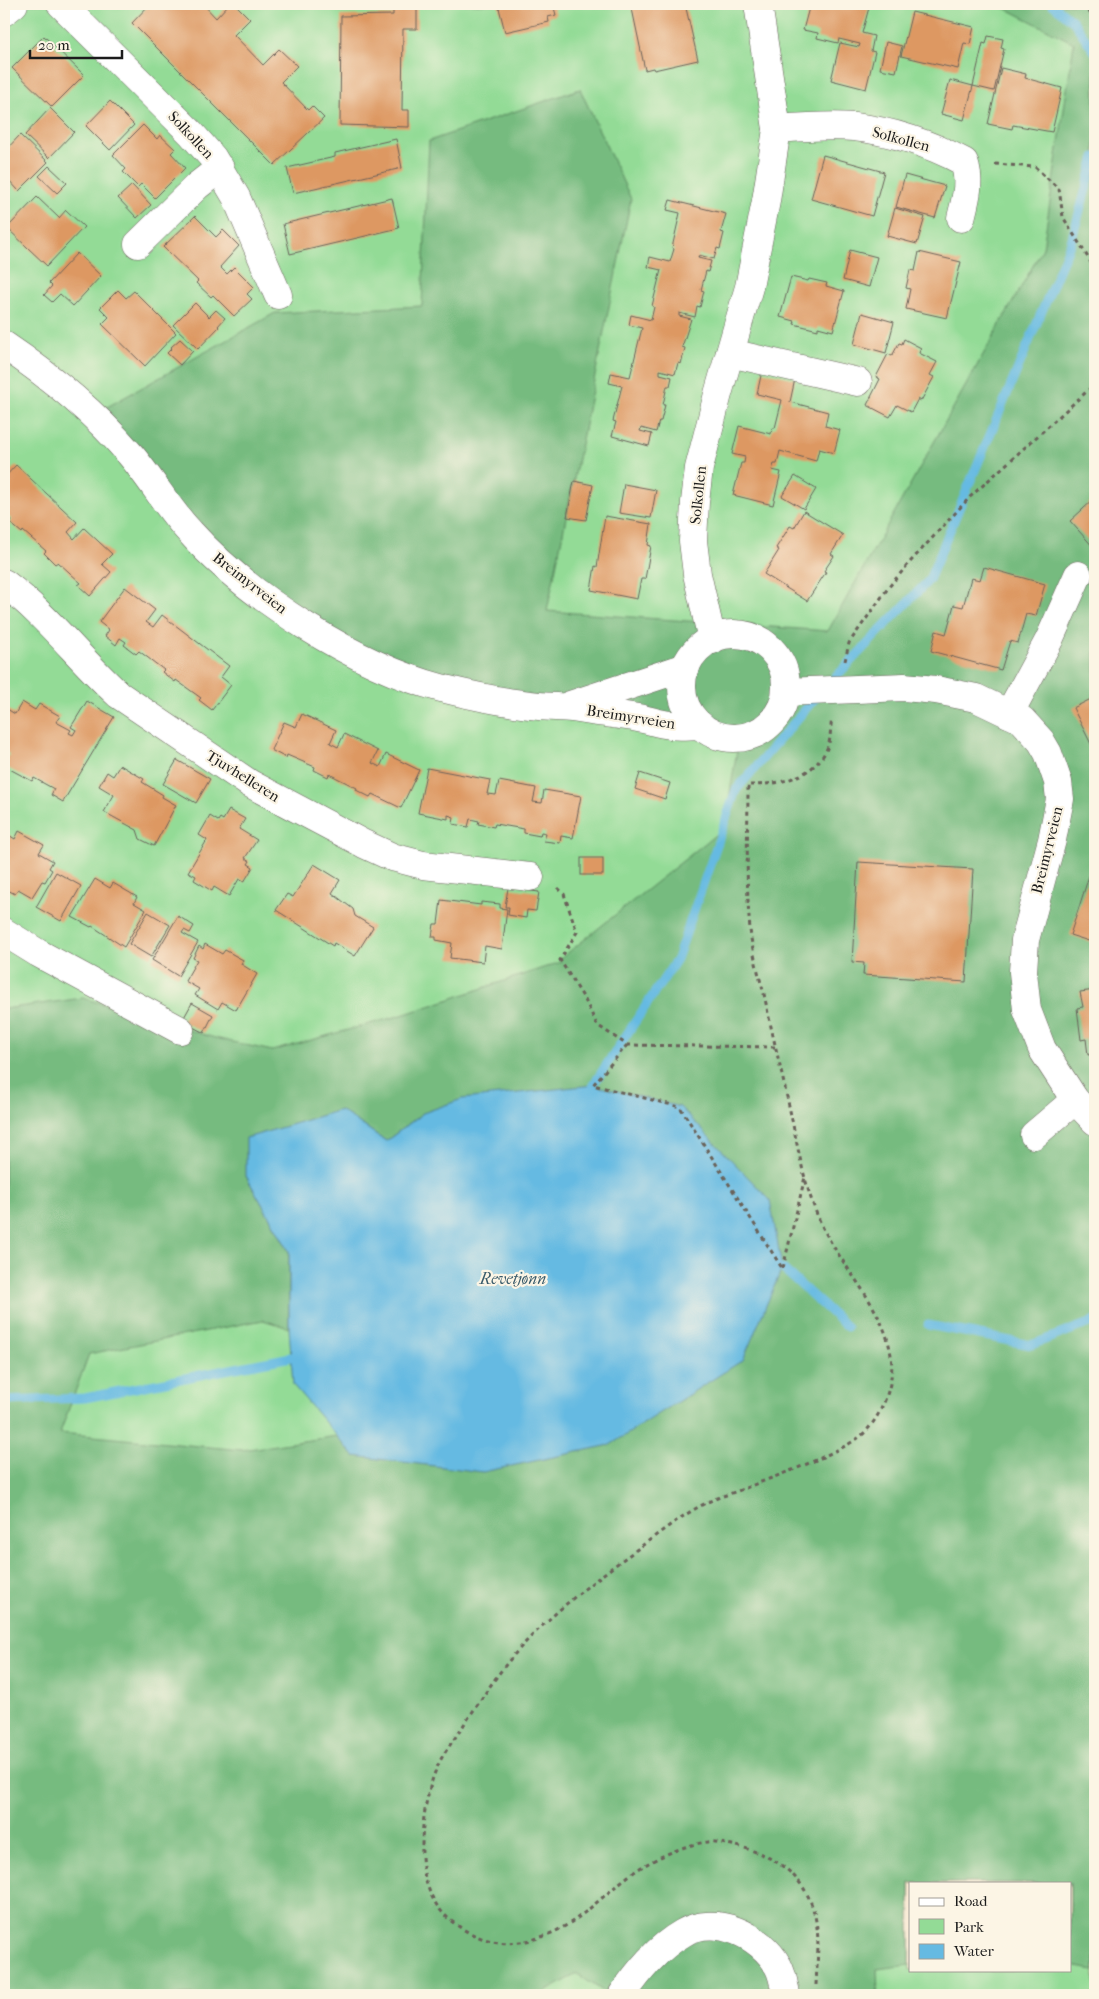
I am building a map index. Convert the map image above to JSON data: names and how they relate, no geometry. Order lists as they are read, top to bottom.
{
  "streets": {
    "street": ["Solkollen", "Breimyrveien", "Tjuvhelleren"]
  },
  "crossings": [
    ["Solkollen", "Breimyrveien"]
  ],
  "water": ["Revetjønn"],
  "legend": ["Road", "Park", "Water"],
  "scale_bar": "20 m"
}
